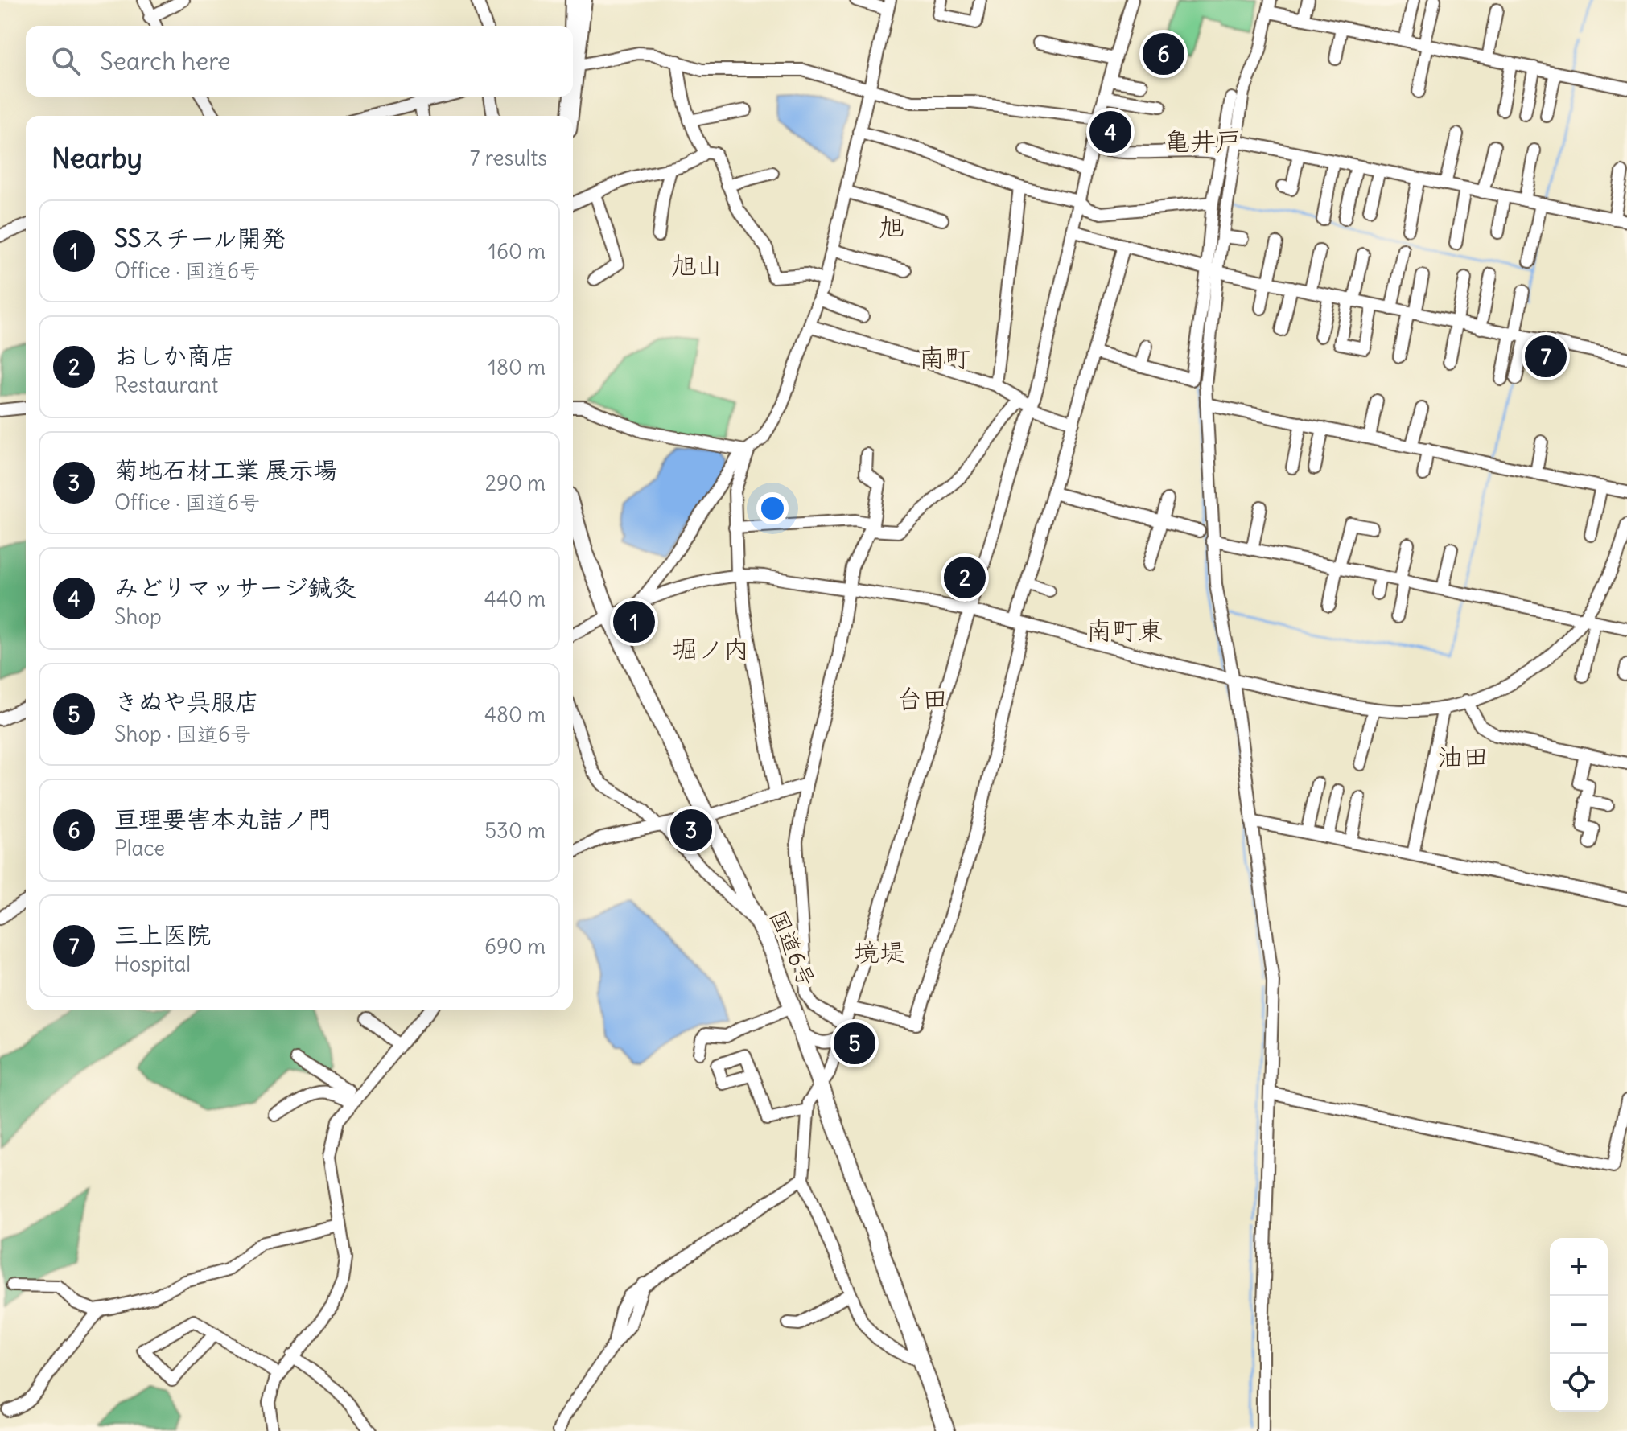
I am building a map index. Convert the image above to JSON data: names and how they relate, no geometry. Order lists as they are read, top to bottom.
{
  "streets": {
    "highway": ["国道6号"]
  },
  "districts": [
    "亀井戸",
    "旭",
    "旭山",
    "南町",
    "南町東",
    "堀ノ内",
    "台田",
    "油田",
    "境堤"
  ],
  "page": {
    "search": "Search here",
    "pins": [
      "6",
      "4",
      "7",
      "2",
      "1",
      "3",
      "5"
    ],
    "heading": ["Nearby", "7 results"],
    "list": [
      {
        "mark": "1",
        "name": "SSスチール開発",
        "note": "Office · 国道6号",
        "value": "160 m"
      },
      {
        "mark": "2",
        "name": "おしか商店",
        "note": "Restaurant",
        "value": "180 m"
      },
      {
        "mark": "3",
        "name": "菊地石材工業 展示場",
        "note": "Office · 国道6号",
        "value": "290 m"
      },
      {
        "mark": "4",
        "name": "みどりマッサージ鍼灸",
        "note": "Shop",
        "value": "440 m"
      },
      {
        "mark": "5",
        "name": "きぬや呉服店",
        "note": "Shop · 国道6号",
        "value": "480 m"
      },
      {
        "mark": "6",
        "name": "亘理要害本丸詰ノ門",
        "note": "Place",
        "value": "530 m"
      },
      {
        "mark": "7",
        "name": "三上医院",
        "note": "Hospital",
        "value": "690 m"
      }
    ],
    "map_buttons": ["+", "−"]
  }
}
